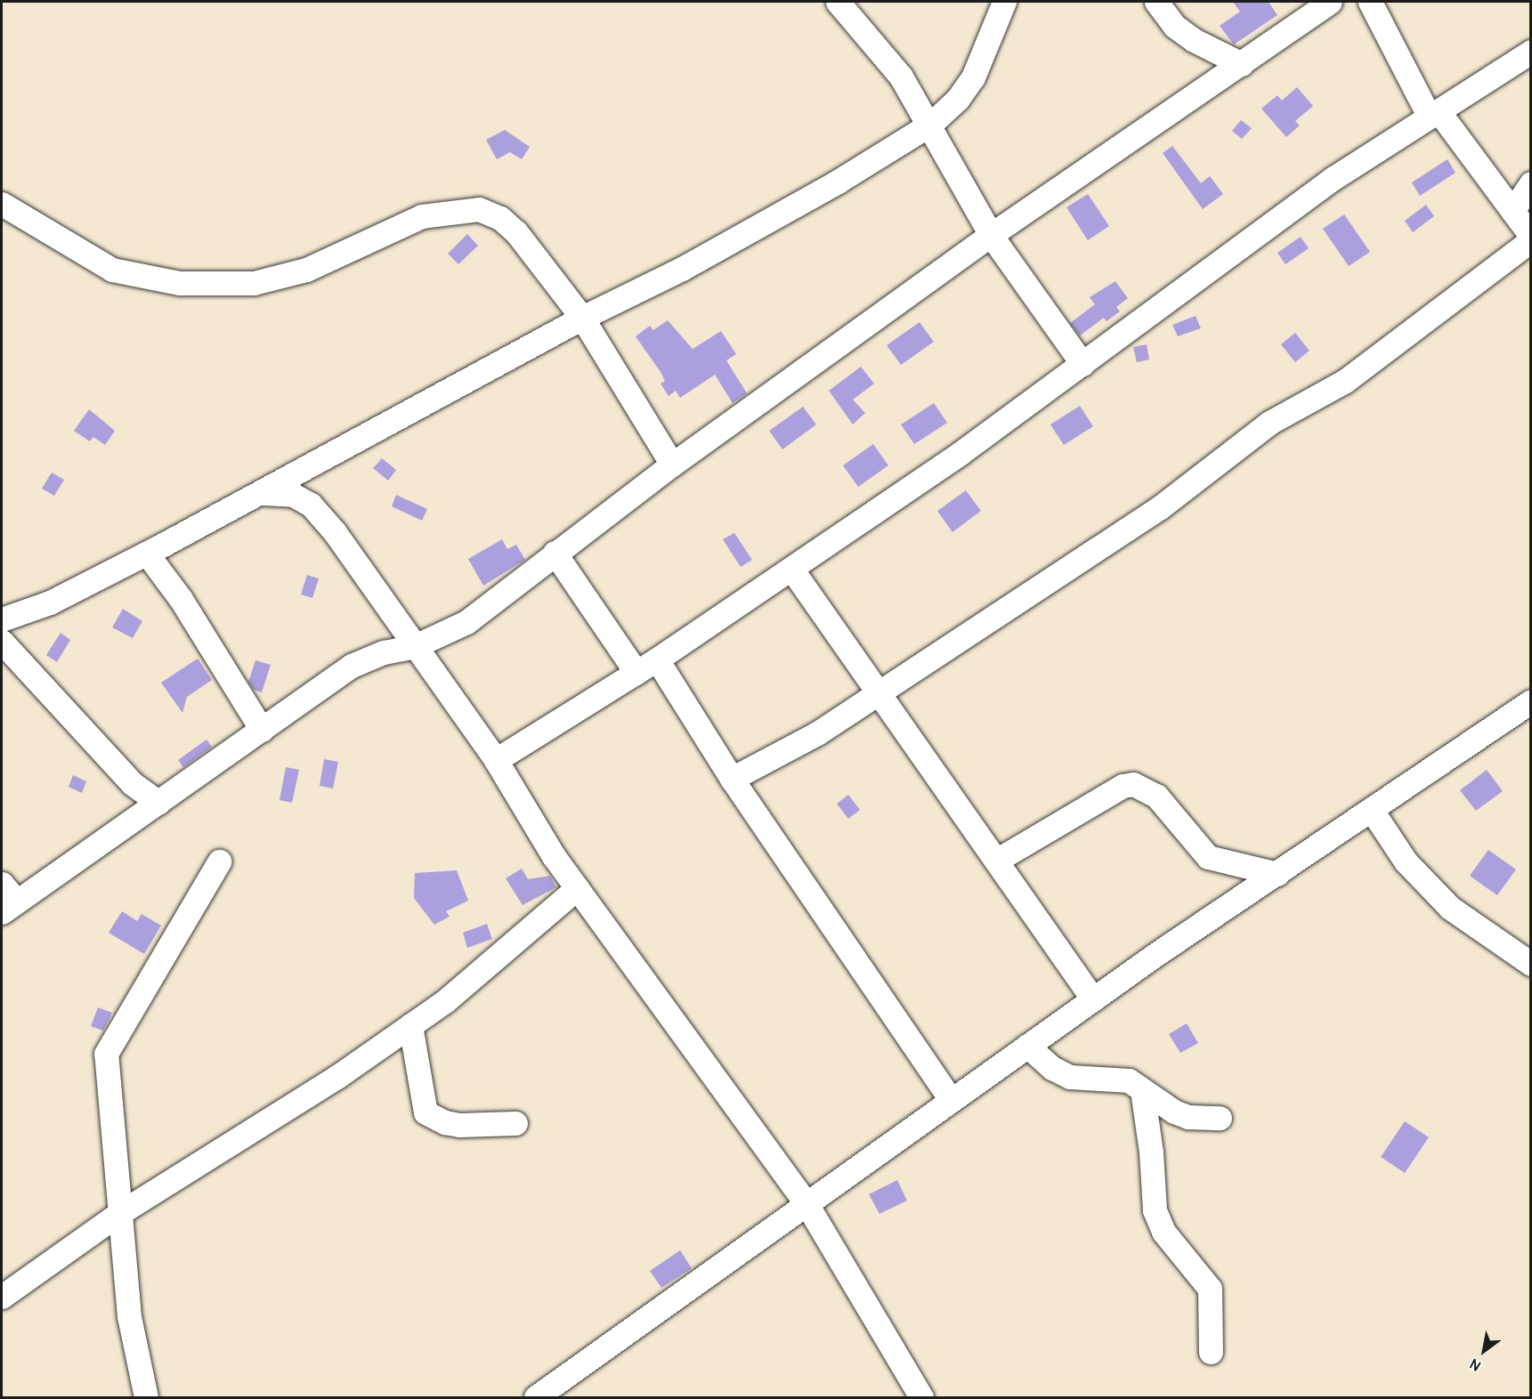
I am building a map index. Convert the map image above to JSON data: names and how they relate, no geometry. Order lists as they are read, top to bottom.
{
  "north": "bottom left"
}
